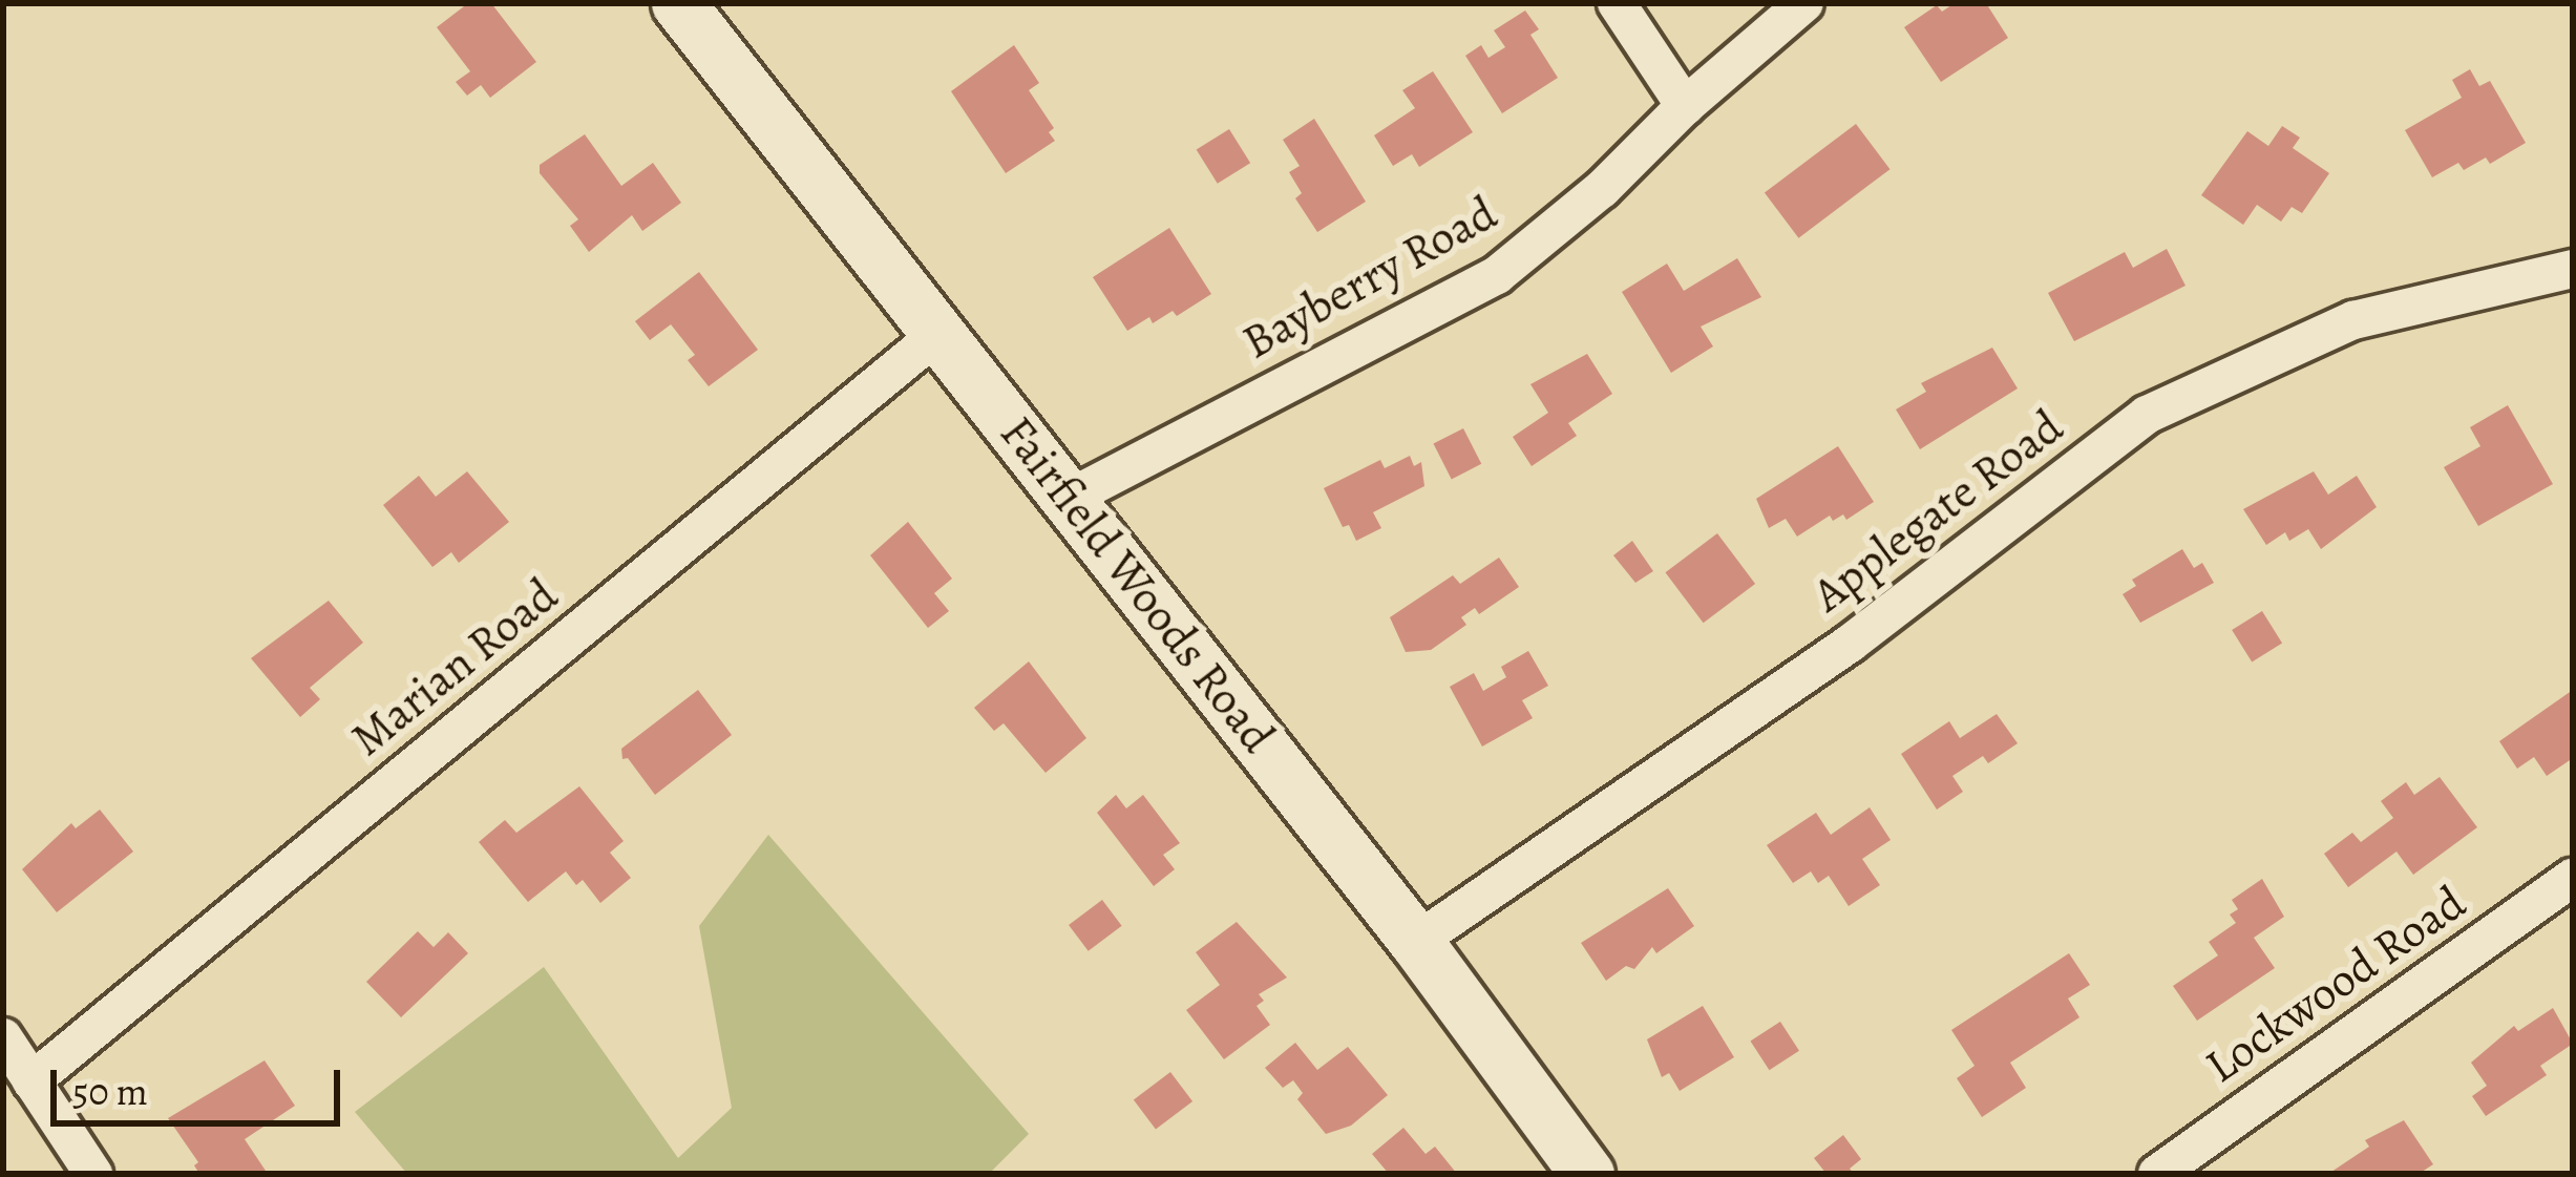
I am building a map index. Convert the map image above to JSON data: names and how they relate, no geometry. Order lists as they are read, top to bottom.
{
  "streets": {
    "main road": ["Fairfield Woods Road"],
    "street": [
      "Bayberry Road",
      "Applegate Road",
      "Marian Road",
      "Lockwood Road"
    ]
  },
  "crossings": [
    ["Bayberry Road", "Fairfield Woods Road"],
    ["Applegate Road", "Fairfield Woods Road"],
    ["Fairfield Woods Road", "Marian Road"]
  ],
  "scale_bar": "50 m"
}
